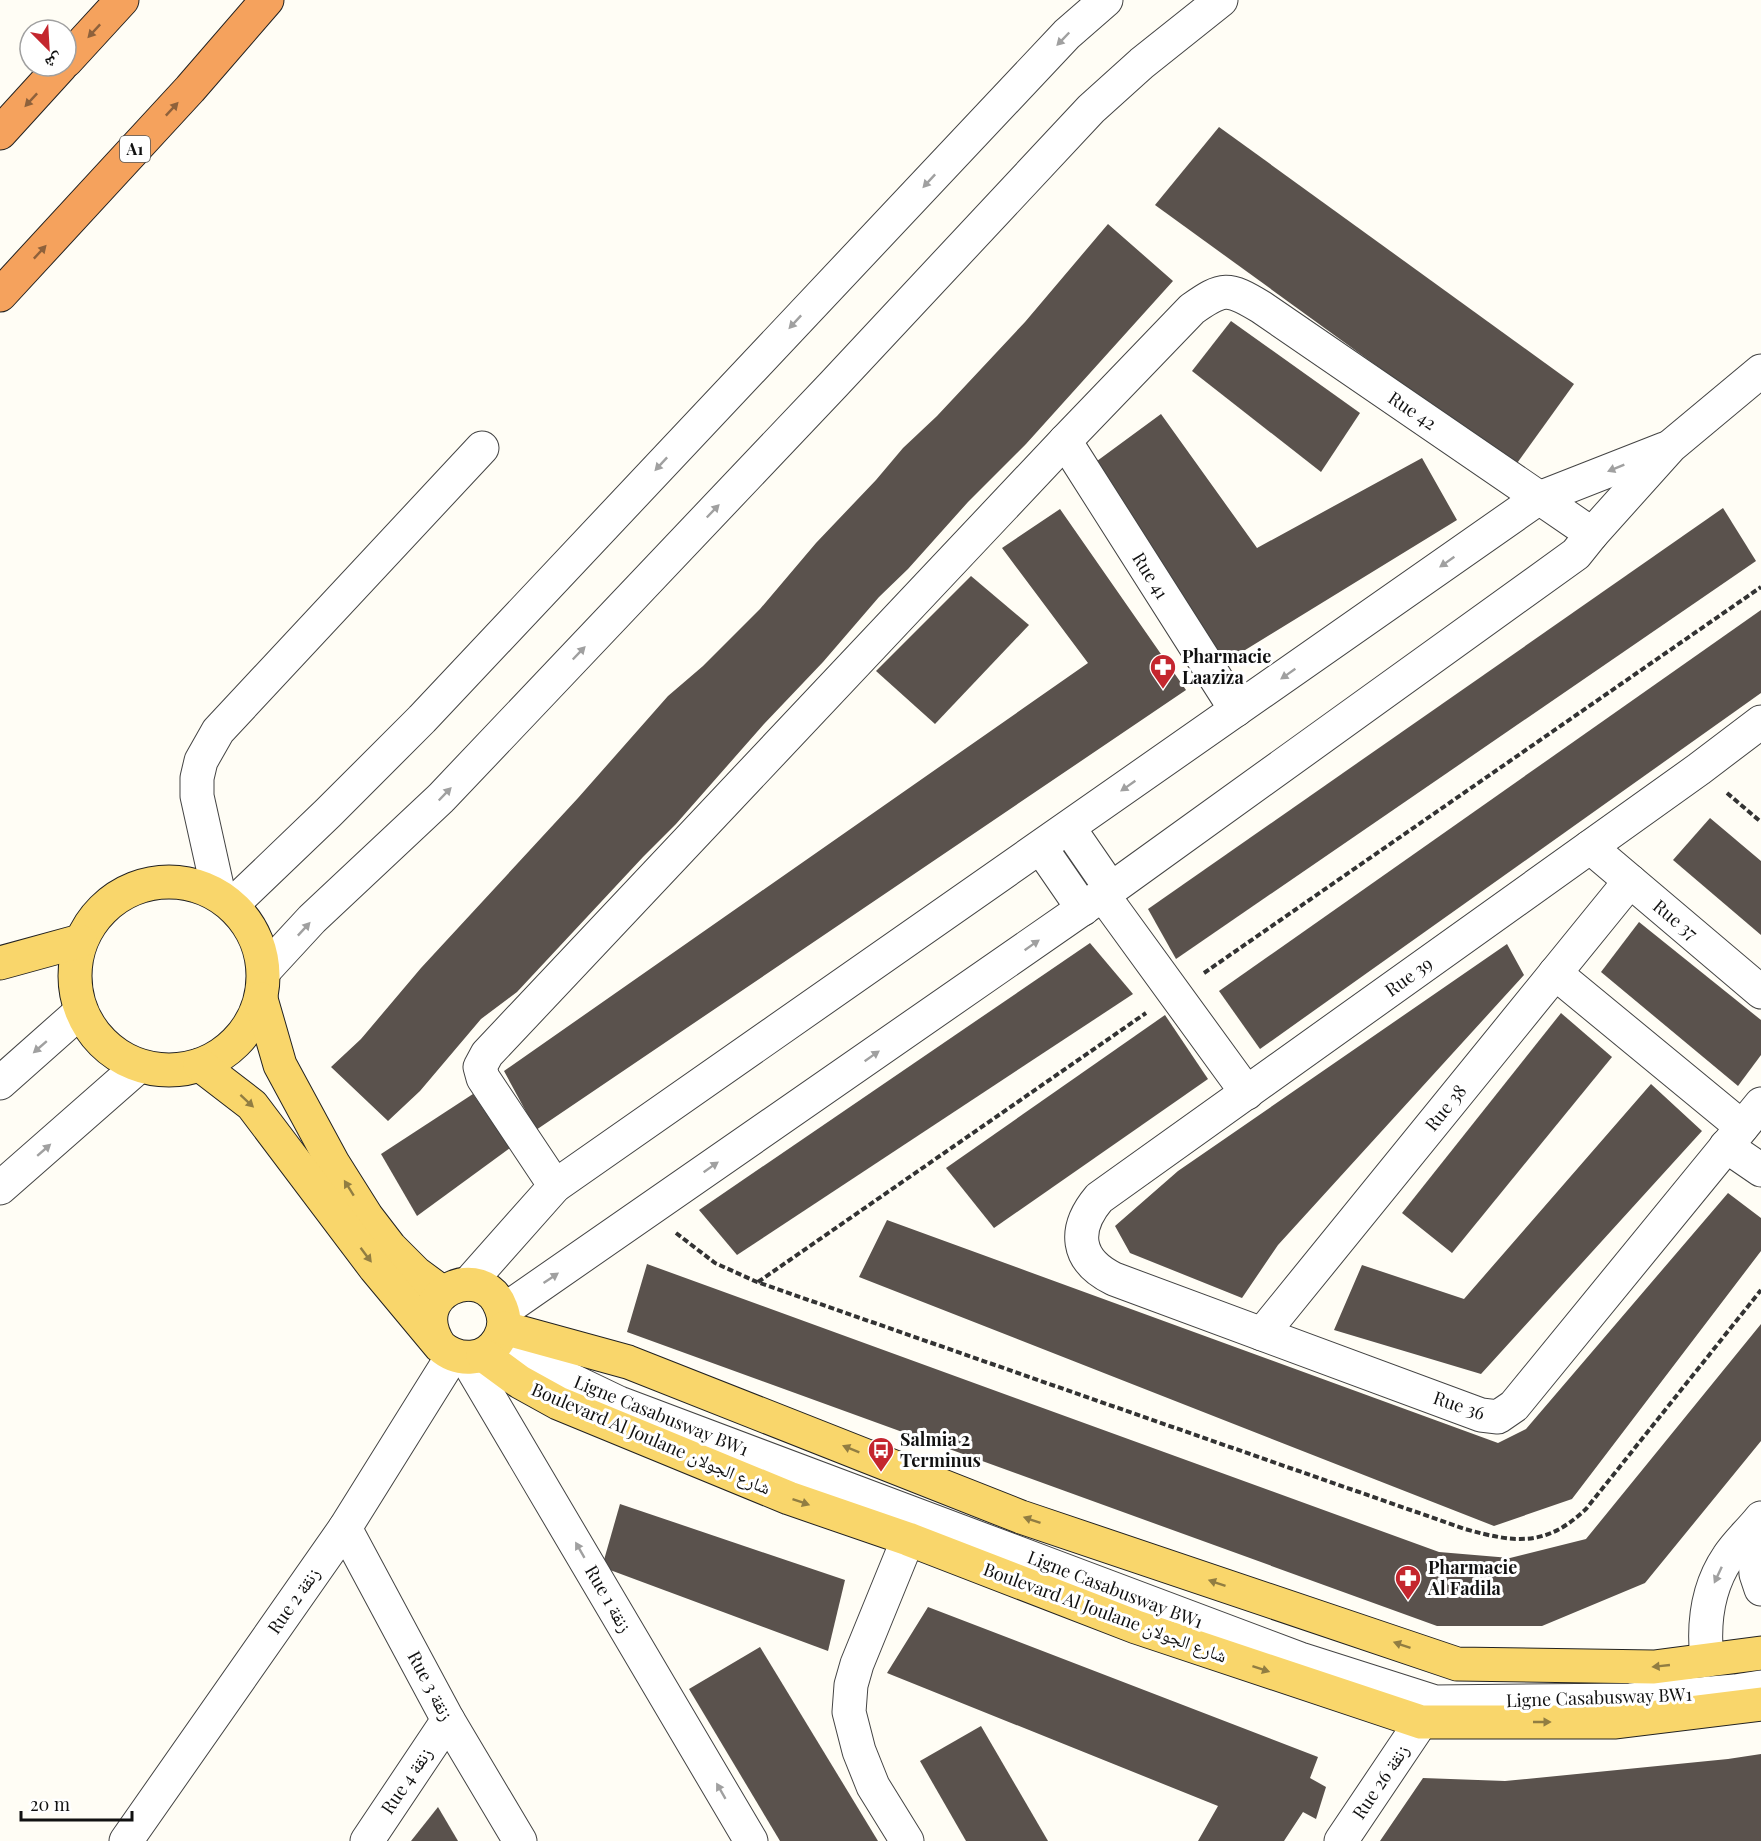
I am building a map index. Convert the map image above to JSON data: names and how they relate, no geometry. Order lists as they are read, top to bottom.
{
  "streets": {
    "highway": ["A1"],
    "main road": ["Boulevard Al Joulane شارع الجولان"],
    "street": [
      "Rue 42",
      "Rue 41",
      "Rue 37",
      "Rue 39",
      "Rue 38",
      "Rue 36",
      "Ligne Casabusway BW1",
      "Rue 1 زنقة",
      "Rue 2 زنقة",
      "Rue 3 زنقة",
      "Rue 4 زنقة",
      "Rue 26 زنقة"
    ]
  },
  "crossings": [
    ["Rue 42", "Rue 41"],
    ["Rue 37", "Rue 39"],
    ["Rue 37", "Rue 38"],
    ["Rue 39", "Rue 36"],
    ["Rue 38", "Rue 36"],
    ["Ligne Casabusway BW1", "Boulevard Al Joulane شارع الجولان"],
    ["Ligne Casabusway BW1", "Rue 1 زنقة"],
    ["Ligne Casabusway BW1", "Rue 2 زنقة"],
    ["Boulevard Al Joulane شارع الجولان", "Rue 1 زنقة"],
    ["Boulevard Al Joulane شارع الجولان", "Rue 2 زنقة"],
    ["Boulevard Al Joulane شارع الجولان", "Rue 26 زنقة"],
    ["Rue 1 زنقة", "Rue 2 زنقة"],
    ["Rue 2 زنقة", "Rue 3 زنقة"],
    ["Rue 3 زنقة", "Rue 4 زنقة"]
  ],
  "one_way": ["Rue 1 زنقة"],
  "places": {
    "pharmacy": ["Pharmacie Laaziza", "Pharmacie Al Fadila"],
    "bus stop": ["Salmia 2 Terminus"]
  },
  "scale_bar": "20 m",
  "north": "bottom right"
}
